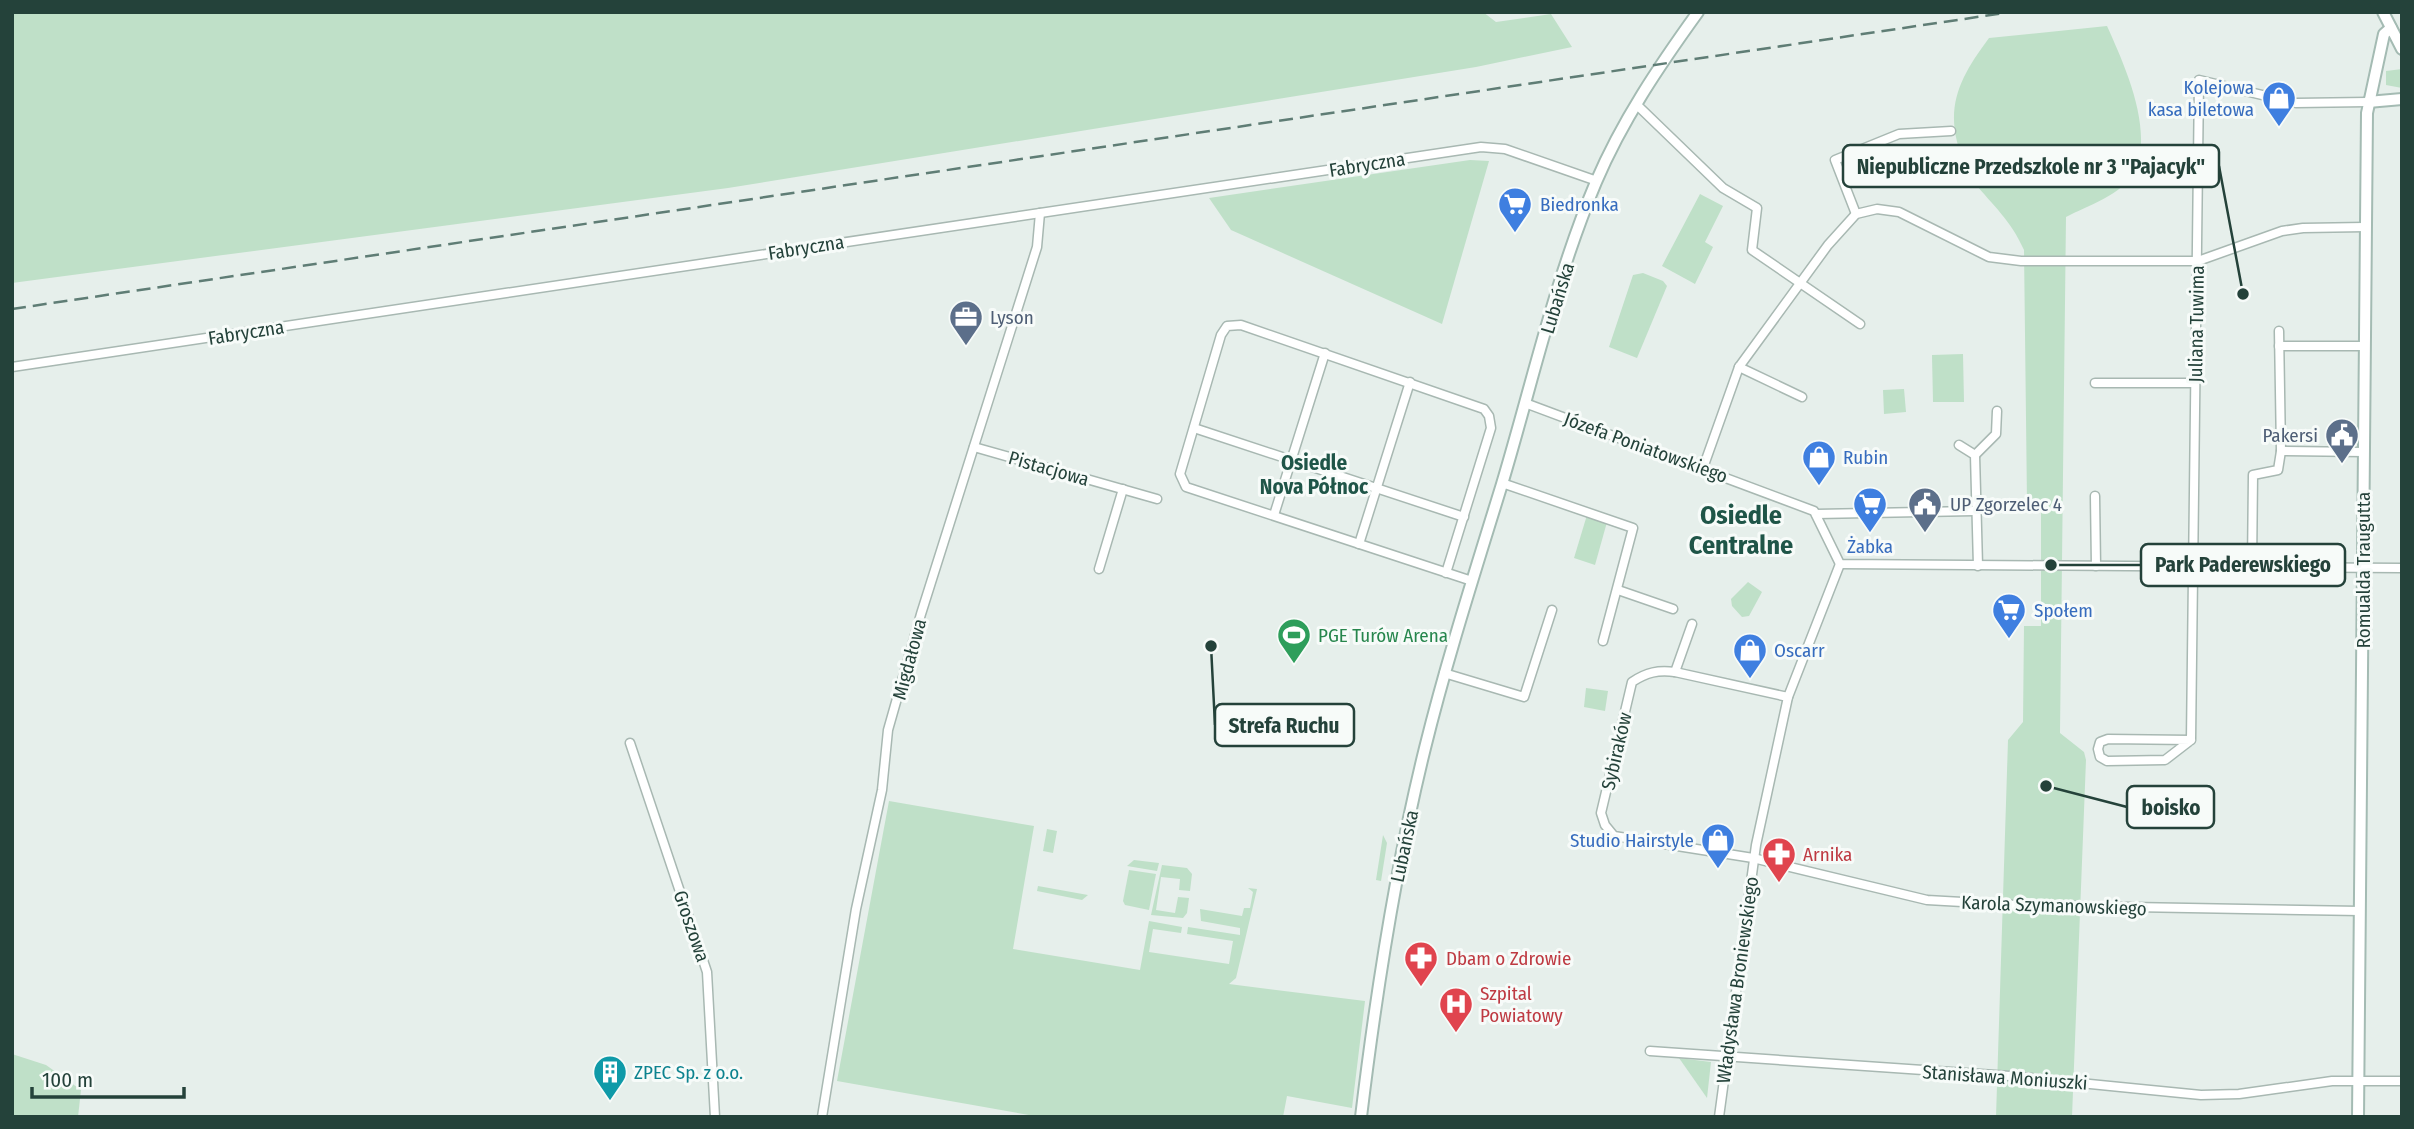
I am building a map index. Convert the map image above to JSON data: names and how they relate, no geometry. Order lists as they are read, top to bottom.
{
  "streets": {
    "main road": ["Lubańska", "Romualda Traugutta"],
    "street": [
      "Fabryczna",
      "Juliana Tuwima",
      "Józefa Poniatowskiego",
      "Pistacjowa",
      "Migdałowa",
      "Sybiraków",
      "Karola Szymanowskiego",
      "Groszowa",
      "Władysława Broniewskiego",
      "Stanisława Moniuszki"
    ]
  },
  "crossings": [
    ["Fabryczna", "Lubańska"],
    ["Fabryczna", "Migdałowa"],
    ["Lubańska", "Józefa Poniatowskiego"],
    ["Juliana Tuwima", "Romualda Traugutta"],
    ["Pistacjowa", "Migdałowa"],
    ["Romualda Traugutta", "Karola Szymanowskiego"],
    ["Romualda Traugutta", "Stanisława Moniuszki"],
    ["Sybiraków", "Karola Szymanowskiego"],
    ["Sybiraków", "Władysława Broniewskiego"],
    ["Karola Szymanowskiego", "Władysława Broniewskiego"],
    ["Władysława Broniewskiego", "Stanisława Moniuszki"]
  ],
  "districts": ["Osiedle Nova Północ", "Osiedle Centralne"],
  "places": {
    "shop": [
      "Kolejowa kasa biletowa",
      "Rubin",
      "Oscarr",
      "Studio Hairstyle"
    ],
    "supermarket": ["Biedronka", "Żabka", "Społem"],
    "other": [
      "Niepubliczne Przedszkole nr 3 \"Pajacyk\"",
      "Park Paderewskiego",
      "Strefa Ruchu",
      "boisko"
    ],
    "office": ["Lyson"],
    "public building": ["Pakersi", "UP Zgorzelec 4"],
    "sports": ["PGE Turów Arena"],
    "pharmacy": ["Arnika", "Dbam o Zdrowie"],
    "hospital": ["Szpital Powiatowy"],
    "building": ["ZPEC Sp. z o.o."]
  },
  "scale_bar": "100 m"
}
